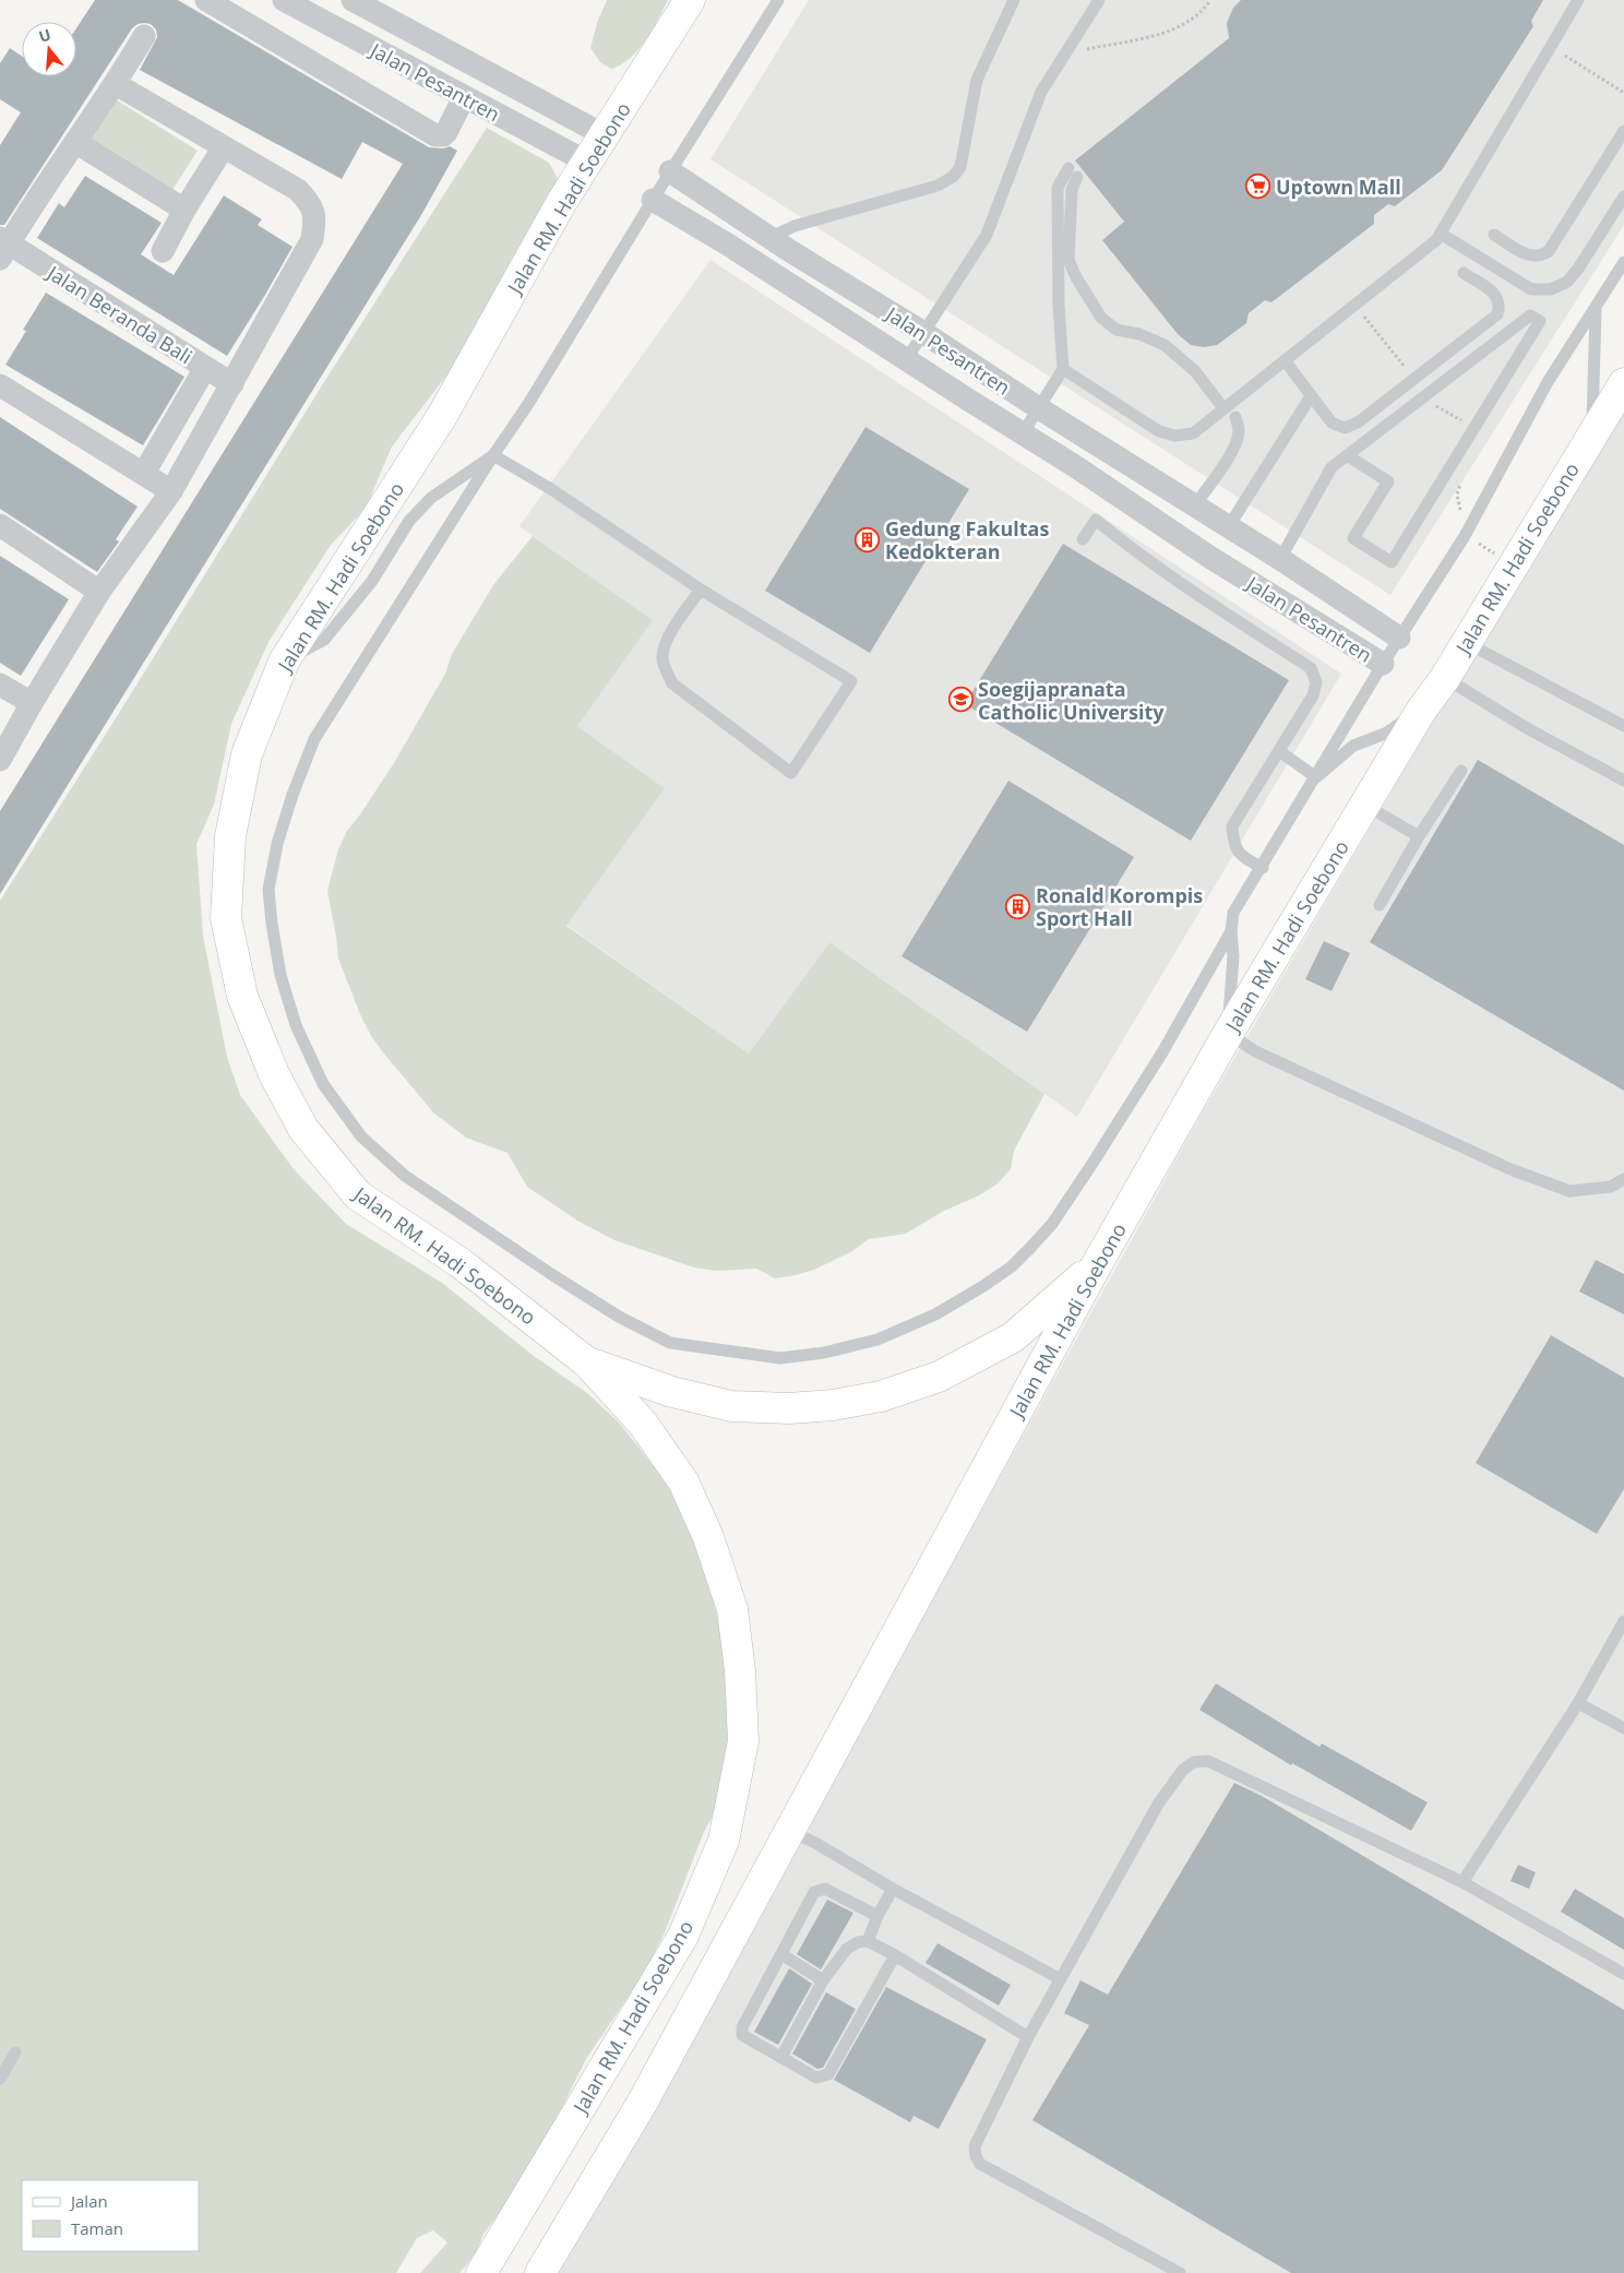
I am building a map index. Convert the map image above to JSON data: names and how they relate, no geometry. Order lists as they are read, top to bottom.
{
  "streets": {
    "main road": ["Jalan RM. Hadi Soebono"],
    "street": ["Jalan Pesantren", "Jalan Beranda Bali"]
  },
  "crossings": [
    ["Jalan Pesantren", "Jalan RM. Hadi Soebono"]
  ],
  "places": {
    "supermarket": ["Uptown Mall"],
    "building": ["Gedung Fakultas Kedokteran", "Ronald Korompis Sport Hall"],
    "school or university": ["Soegijapranata Catholic University"]
  },
  "legend": ["Jalan", "Taman"],
  "north": "top"
}
